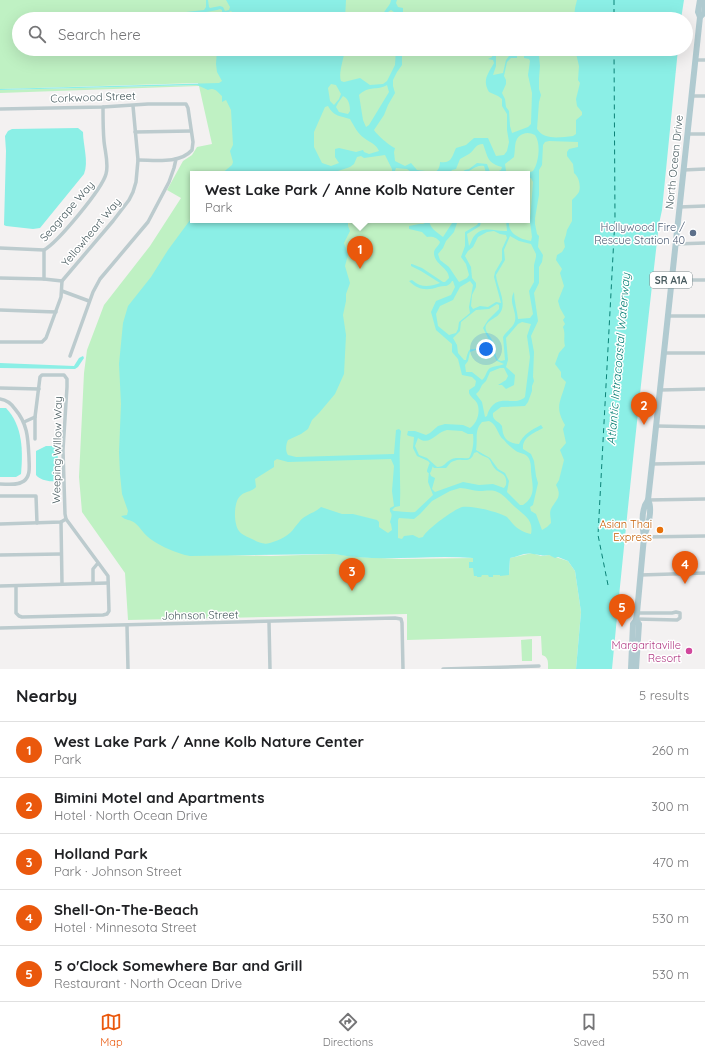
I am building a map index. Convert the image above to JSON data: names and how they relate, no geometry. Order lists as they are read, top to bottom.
{
  "streets": {
    "main road": ["North Ocean Drive", "SR A1A"],
    "street": [
      "Corkwood Street",
      "Seagrape Way",
      "Yellowheart Way",
      "Weeping Willow Way",
      "Johnson Street"
    ]
  },
  "crossings": [
    ["Corkwood Street", "Seagrape Way"],
    ["Corkwood Street", "Yellowheart Way"]
  ],
  "water": ["Atlantic Intracoastal Waterway"],
  "places": ["Hollywood Fire / Rescue Station 40", "Asian Thai Express", "Margaritaville Resort"],
  "page": {
    "search": "Search here",
    "popup": ["West Lake Park / Anne Kolb Nature Center", "Park"],
    "pins": [
      "1",
      "2",
      "4",
      "3",
      "5"
    ],
    "heading": ["Nearby", "5 results"],
    "list": [
      {
        "mark": "1",
        "name": "West Lake Park / Anne Kolb Nature Center",
        "note": "Park",
        "value": "260 m"
      },
      {
        "mark": "2",
        "name": "Bimini Motel and Apartments",
        "note": "Hotel · North Ocean Drive",
        "value": "300 m"
      },
      {
        "mark": "3",
        "name": "Holland Park",
        "note": "Park · Johnson Street",
        "value": "470 m"
      },
      {
        "mark": "4",
        "name": "Shell-On-The-Beach",
        "note": "Hotel · Minnesota Street",
        "value": "530 m"
      },
      {
        "mark": "5",
        "name": "5 o'Clock Somewhere Bar and Grill",
        "note": "Restaurant · North Ocean Drive",
        "value": "530 m"
      }
    ],
    "nav": ["Map", "Directions", "Saved"]
  }
}
